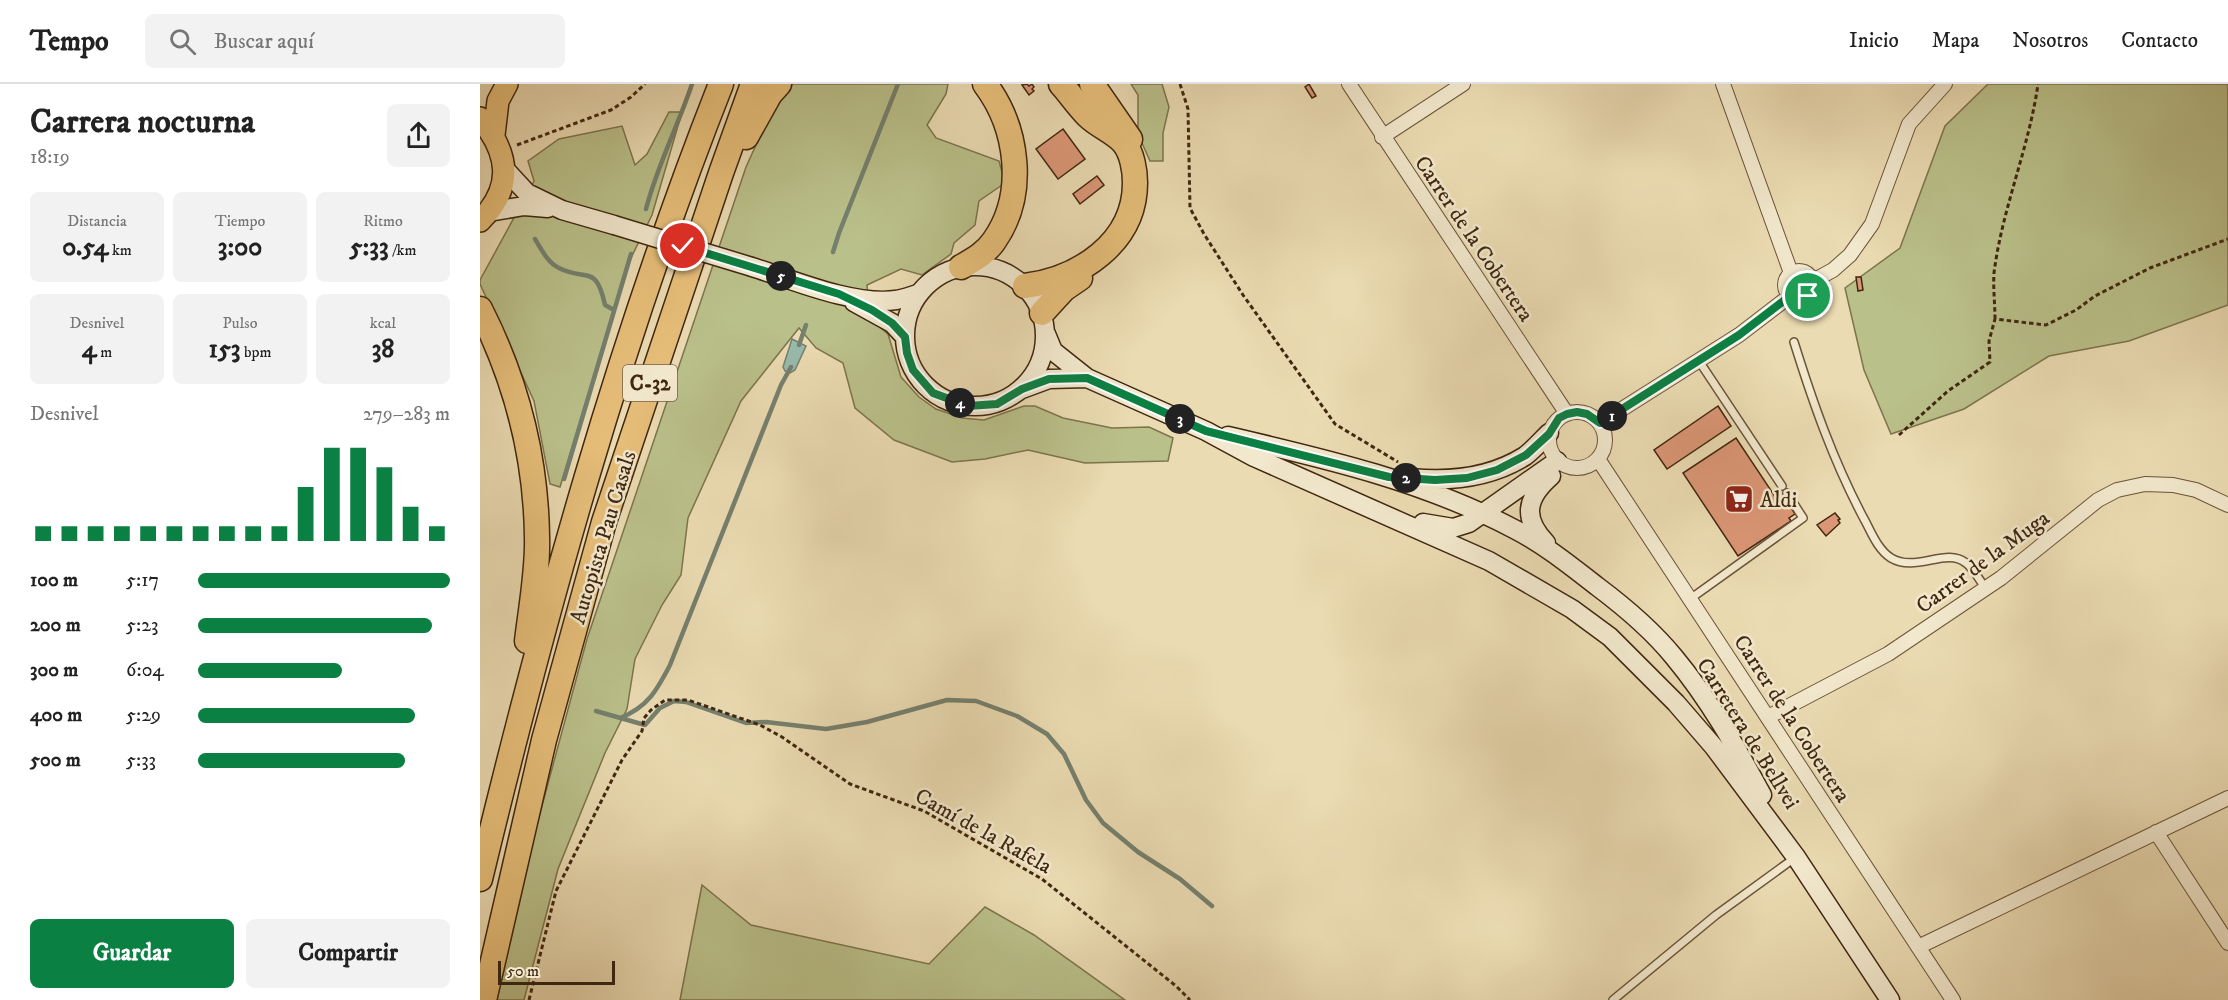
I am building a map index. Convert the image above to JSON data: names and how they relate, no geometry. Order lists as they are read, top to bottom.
{
  "streets": {
    "highway": ["C-32", "Autopista Pau Casals"],
    "main road": ["Carretera de Bellvei"],
    "street": ["Carrer de la Cobertera", "Carrer de la Muga"],
    "path": ["Camí de la Rafela"]
  },
  "crossings": [
    ["Carrer de la Cobertera", "Carrer de la Muga"]
  ],
  "places": {
    "supermarket": ["Aldi"]
  },
  "scale_bar": "50 m",
  "page": {
    "header": "Tempo",
    "search": "Buscar aquí",
    "nav": [
      "Inicio",
      "Mapa",
      "Nosotros",
      "Contacto"
    ],
    "heading": ["Carrera nocturna", "18:19"],
    "stats": [
      ["Distancia", "0.54 km"],
      ["Tiempo", "3:00"],
      ["Ritmo", "5:33 /km"],
      ["Desnivel", "4 m"],
      ["Pulso", "153 bpm"],
      ["kcal", "38"]
    ],
    "pins": [
      "5",
      "4",
      "1",
      "3",
      "2"
    ],
    "chart": ["Desnivel", "279–283 m"],
    "list": [
      {
        "name": "100 m",
        "note": "5:17"
      },
      {
        "name": "200 m",
        "note": "5:23"
      },
      {
        "name": "300 m",
        "note": "6:04"
      },
      {
        "name": "400 m",
        "note": "5:29"
      },
      {
        "name": "500 m",
        "note": "5:33"
      }
    ],
    "buttons": ["Guardar", "Compartir"],
    "scale": "50 m"
  }
}
